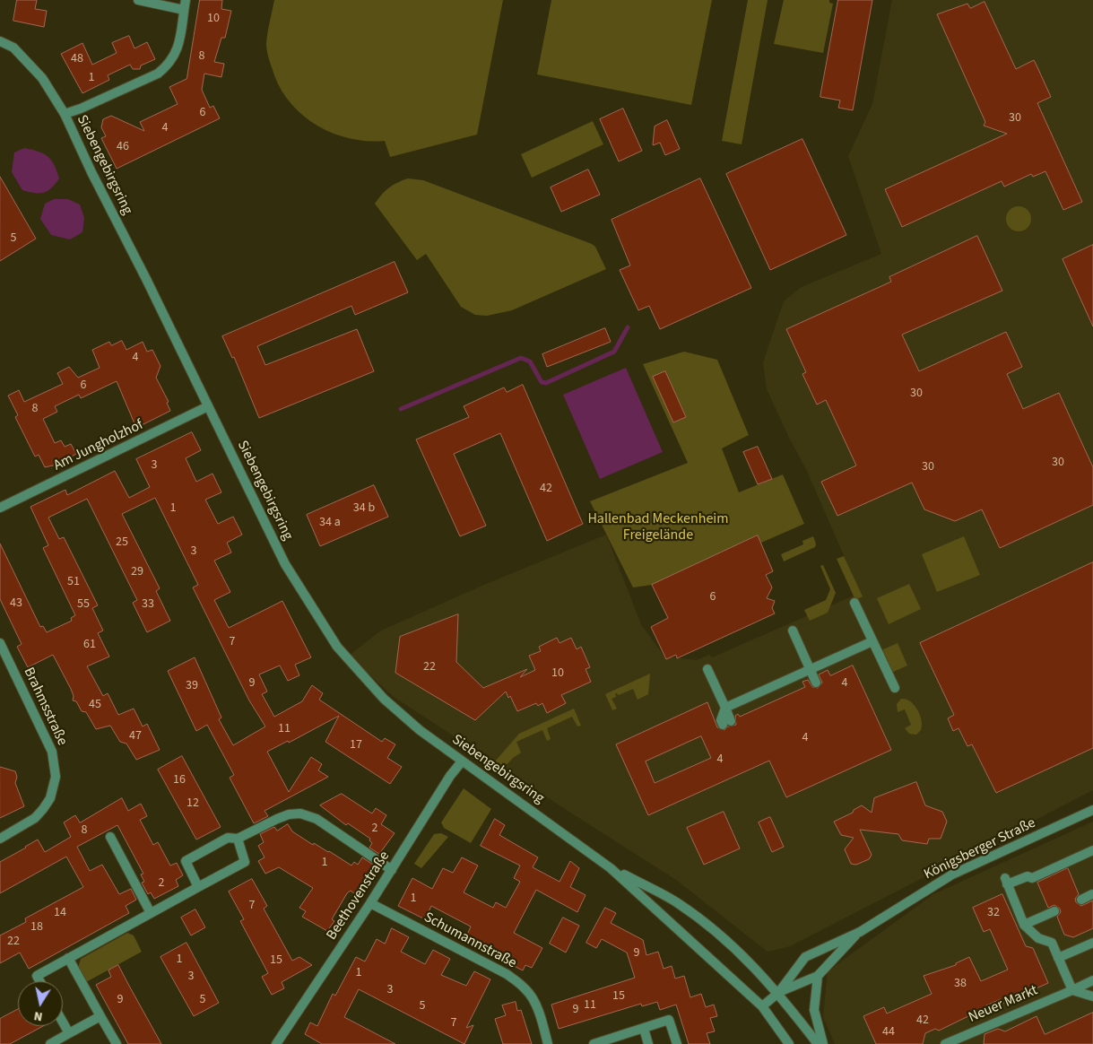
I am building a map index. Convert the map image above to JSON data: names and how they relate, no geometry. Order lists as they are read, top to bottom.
{
  "streets": {
    "street": [
      "Siebengebirgsring",
      "Am Jungholzhof",
      "Brahmsstraße",
      "Königsberger Straße",
      "Beethovenstraße",
      "Schumannstraße",
      "Neuer Markt"
    ]
  },
  "crossings": [
    ["Siebengebirgsring", "Am Jungholzhof"],
    ["Siebengebirgsring", "Königsberger Straße"],
    ["Siebengebirgsring", "Beethovenstraße"],
    ["Beethovenstraße", "Schumannstraße"]
  ],
  "parks": ["Hallenbad Meckenheim Freigelände"],
  "house_numbers": [
    "10",
    "8",
    "48",
    "1",
    "6",
    "30",
    "4",
    "46",
    "5",
    "4",
    "6",
    "30",
    "8",
    "30",
    "3",
    "30",
    "42",
    "1",
    "34 b",
    "34 a",
    "25",
    "3",
    "29",
    "51",
    "6",
    "43",
    "55",
    "33",
    "7",
    "61",
    "22",
    "10",
    "9",
    "4",
    "39",
    "45",
    "11",
    "47",
    "4",
    "17",
    "4",
    "16",
    "12",
    "2",
    "8",
    "1",
    "2",
    "1",
    "7",
    "14",
    "32",
    "18",
    "22",
    "9",
    "1",
    "15",
    "1",
    "3",
    "38",
    "3",
    "15",
    "9",
    "5",
    "11",
    "5",
    "9",
    "42",
    "7",
    "44"
  ],
  "north": "bottom"
}
